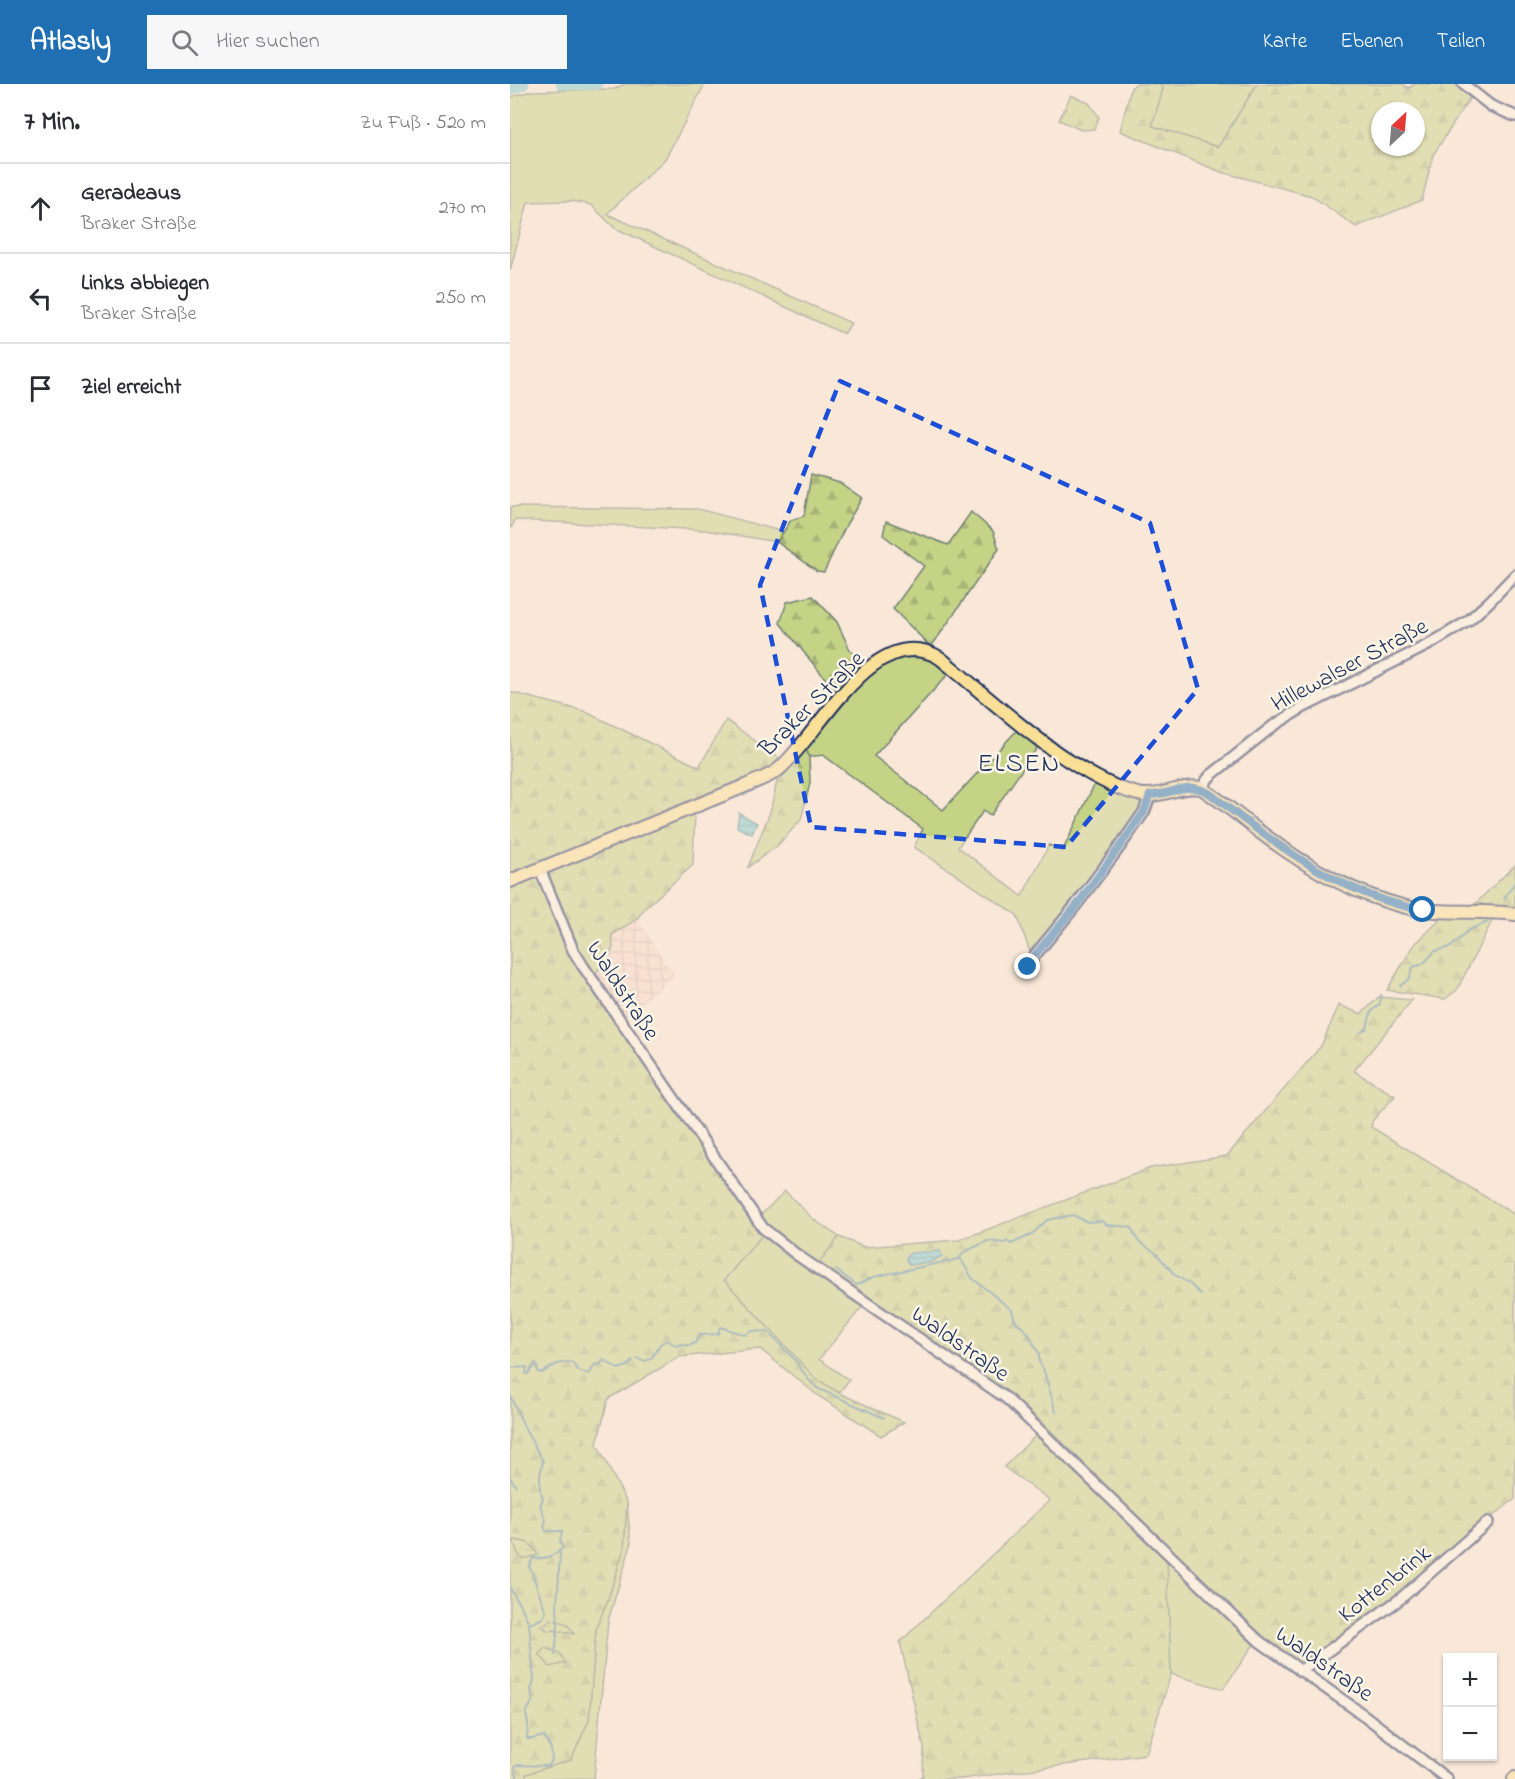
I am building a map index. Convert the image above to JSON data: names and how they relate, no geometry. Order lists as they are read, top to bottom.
{
  "streets": {
    "main road": ["Braker Straße"],
    "street": ["Hillewalser Straße", "Waldstraße", "Kottenbrink"]
  },
  "crossings": [
    ["Hillewalser Straße", "Braker Straße"],
    ["Braker Straße", "Waldstraße"],
    ["Waldstraße", "Kottenbrink"]
  ],
  "districts": ["ELSEN"],
  "north": "top right",
  "page": {
    "header": "Atlasly",
    "search": "Hier suchen",
    "nav": ["Karte", "Ebenen", "Teilen"],
    "heading": ["7 Min.", "Zu Fuß · 520 m"],
    "list": [
      ["Geradeaus", "Braker Straße", "270 m"],
      ["Links abbiegen", "Braker Straße", "250 m"],
      "Ziel erreicht"
    ],
    "map_buttons": ["+", "−"]
  }
}
